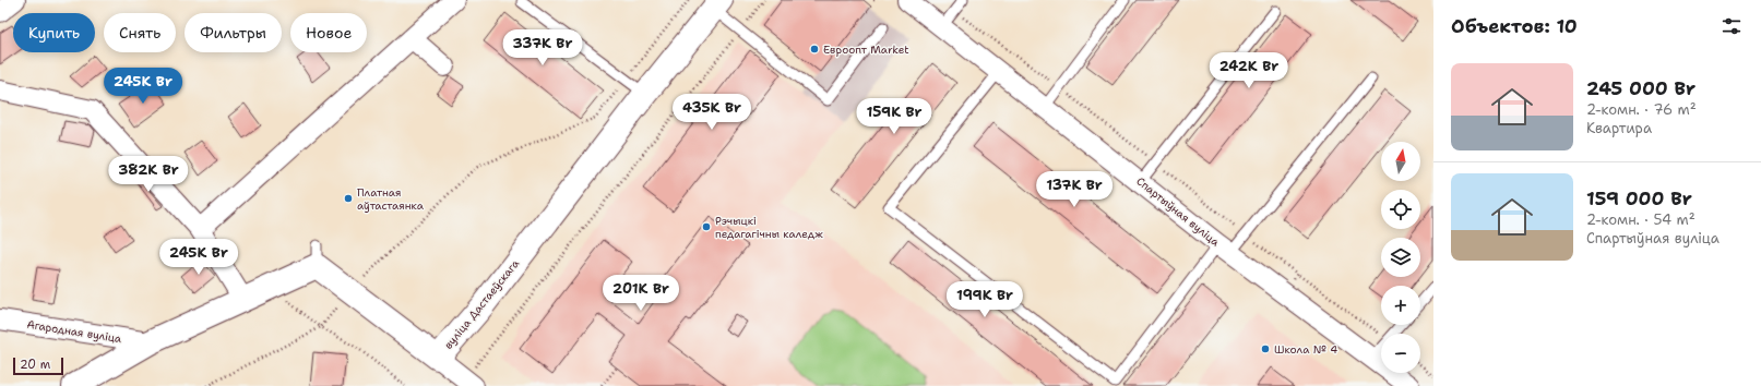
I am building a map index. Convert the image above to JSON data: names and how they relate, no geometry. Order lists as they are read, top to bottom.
{
  "streets": {
    "street": ["Спартыўная вуліца", "вуліца Дастаеўскага", "Агародная вуліца"]
  },
  "crossings": [
    ["вуліца Дастаеўскага", "Агародная вуліца"]
  ],
  "places": [
    "Евроопт Market",
    "Платная аўтастаянка",
    "Рэчыцкі педагагічны каледж",
    "Школа № 4"
  ],
  "scale_bar": "20 m",
  "north": "top",
  "page": {
    "heading": "Объектов: 10",
    "chip": [
      "Купить",
      "Снять",
      "Фильтры",
      "Новое"
    ],
    "price": [
      "337K Br",
      "242K Br",
      "245K Br",
      "435K Br",
      "159K Br",
      "382K Br",
      "137K Br",
      "245K Br",
      "201K Br",
      "199K Br"
    ],
    "list": [
      {
        "name": "245 000 Br",
        "note": "2-комн. · 76 m² · Квартира"
      },
      {
        "name": "159 000 Br",
        "note": "2-комн. · 54 m² · Спартыўная вуліца"
      }
    ],
    "map_buttons": ["+", "−"],
    "scale": "20 m"
  }
}
